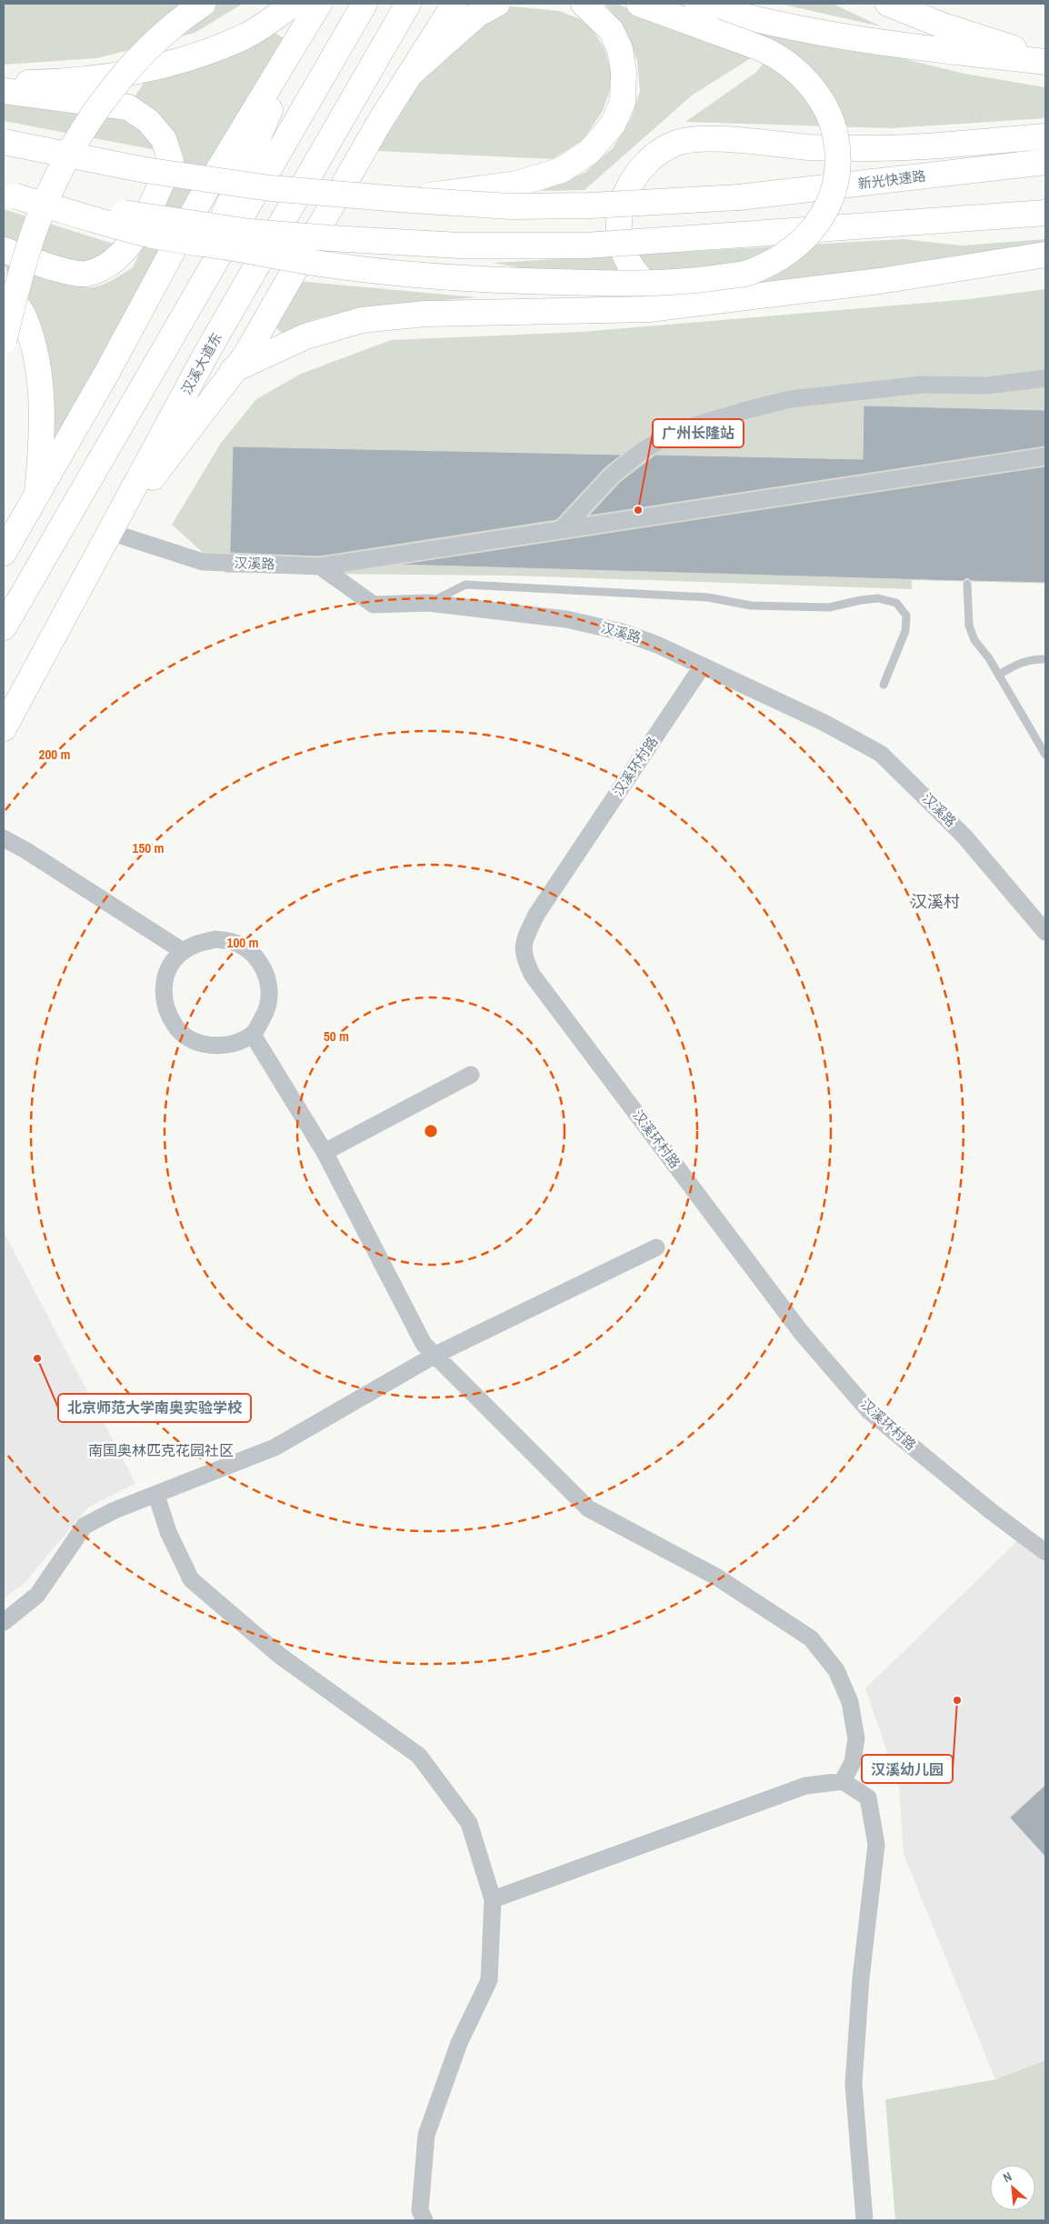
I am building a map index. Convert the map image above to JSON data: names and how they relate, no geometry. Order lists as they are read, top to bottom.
{
  "streets": {
    "main road": ["新光快速路", "汉溪大道东"],
    "street": ["汉溪路", "汉溪环村路"]
  },
  "crossings": [
    ["汉溪大道东", "汉溪路"],
    ["汉溪路", "汉溪环村路"]
  ],
  "districts": ["汉溪村", "南国奥林匹克花园社区"],
  "places": ["广州长隆站", "北京师范大学南奥实验学校", "汉溪幼儿园"],
  "north": "top left",
  "rings": [
    "200 m",
    "150 m",
    "100 m",
    "50 m"
  ]
}
